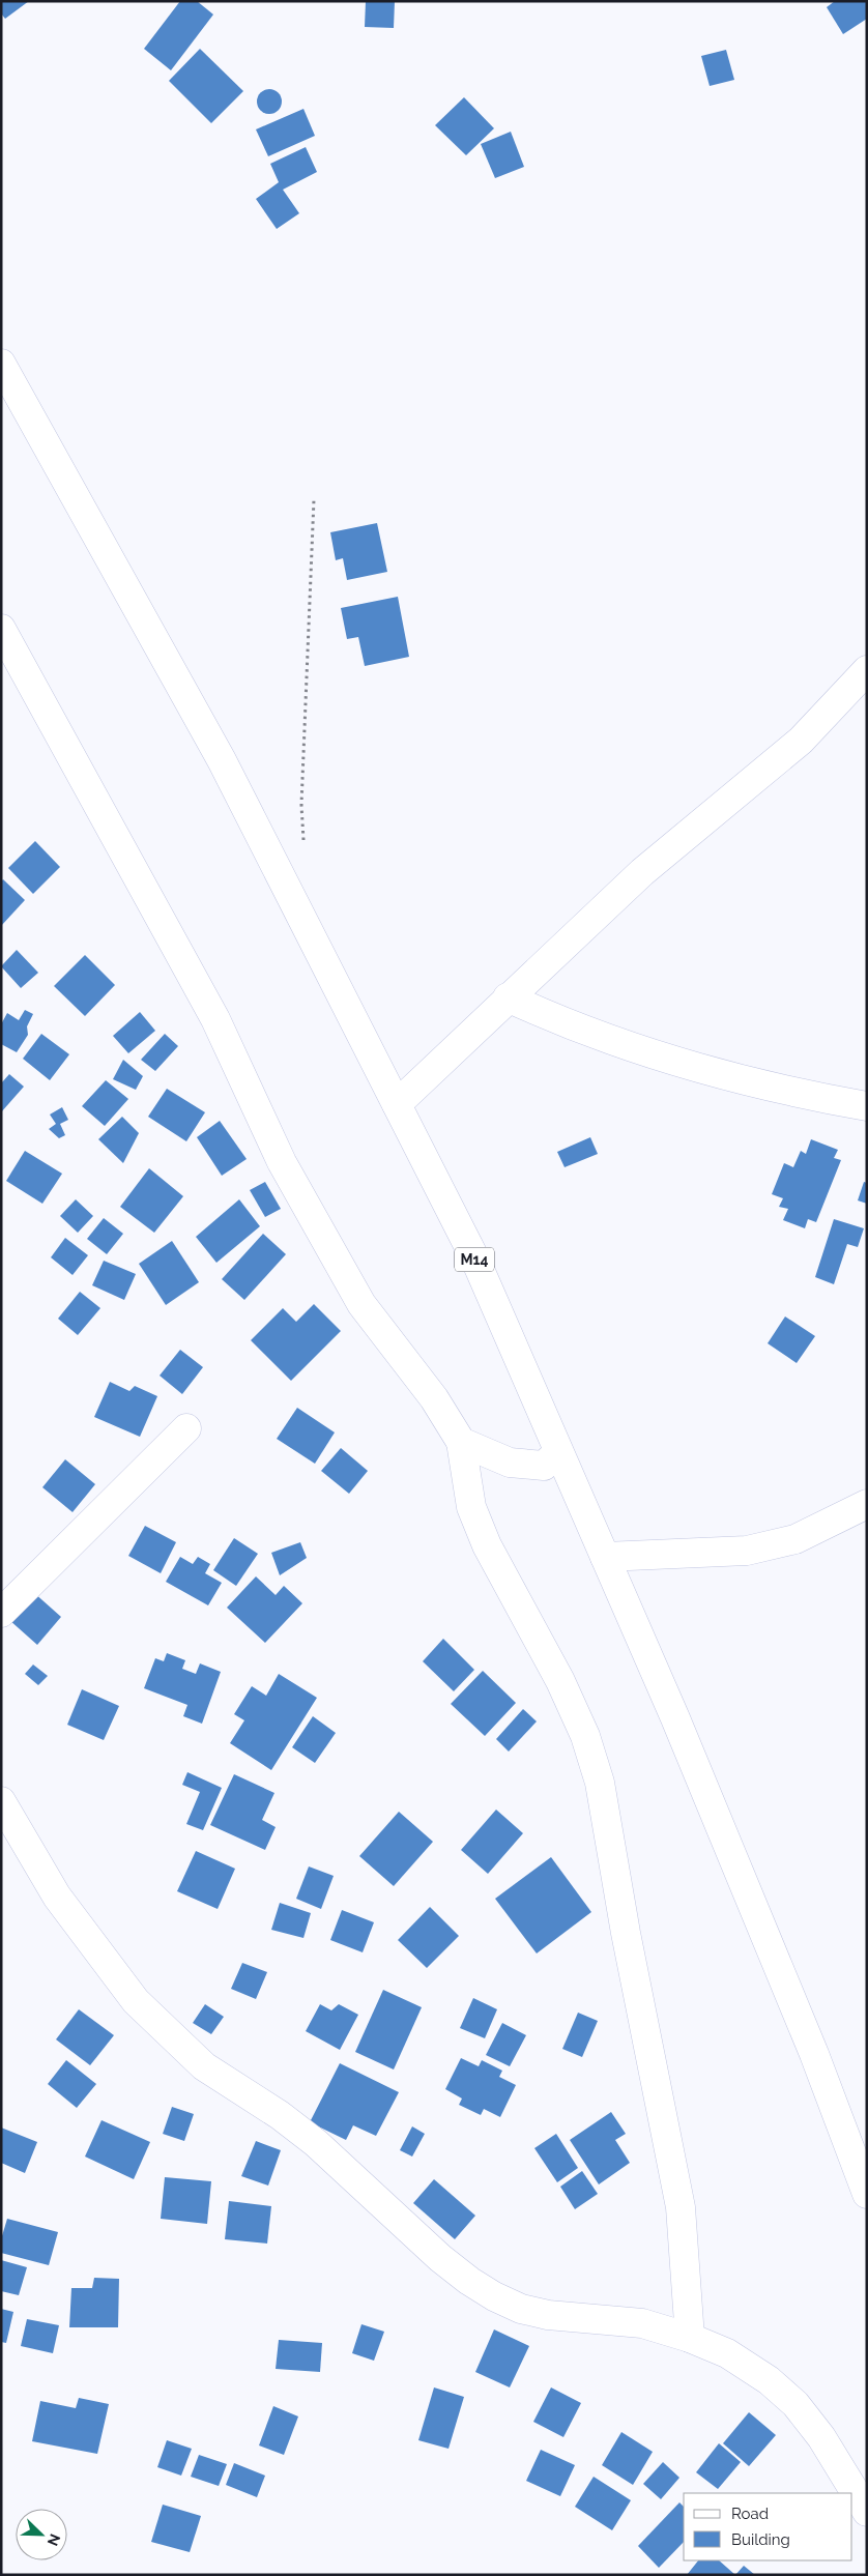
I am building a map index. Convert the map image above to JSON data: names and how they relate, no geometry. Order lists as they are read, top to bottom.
{
  "streets": {
    "main road": ["M14"]
  },
  "legend": ["Road", "Building"],
  "north": "bottom right"
}
